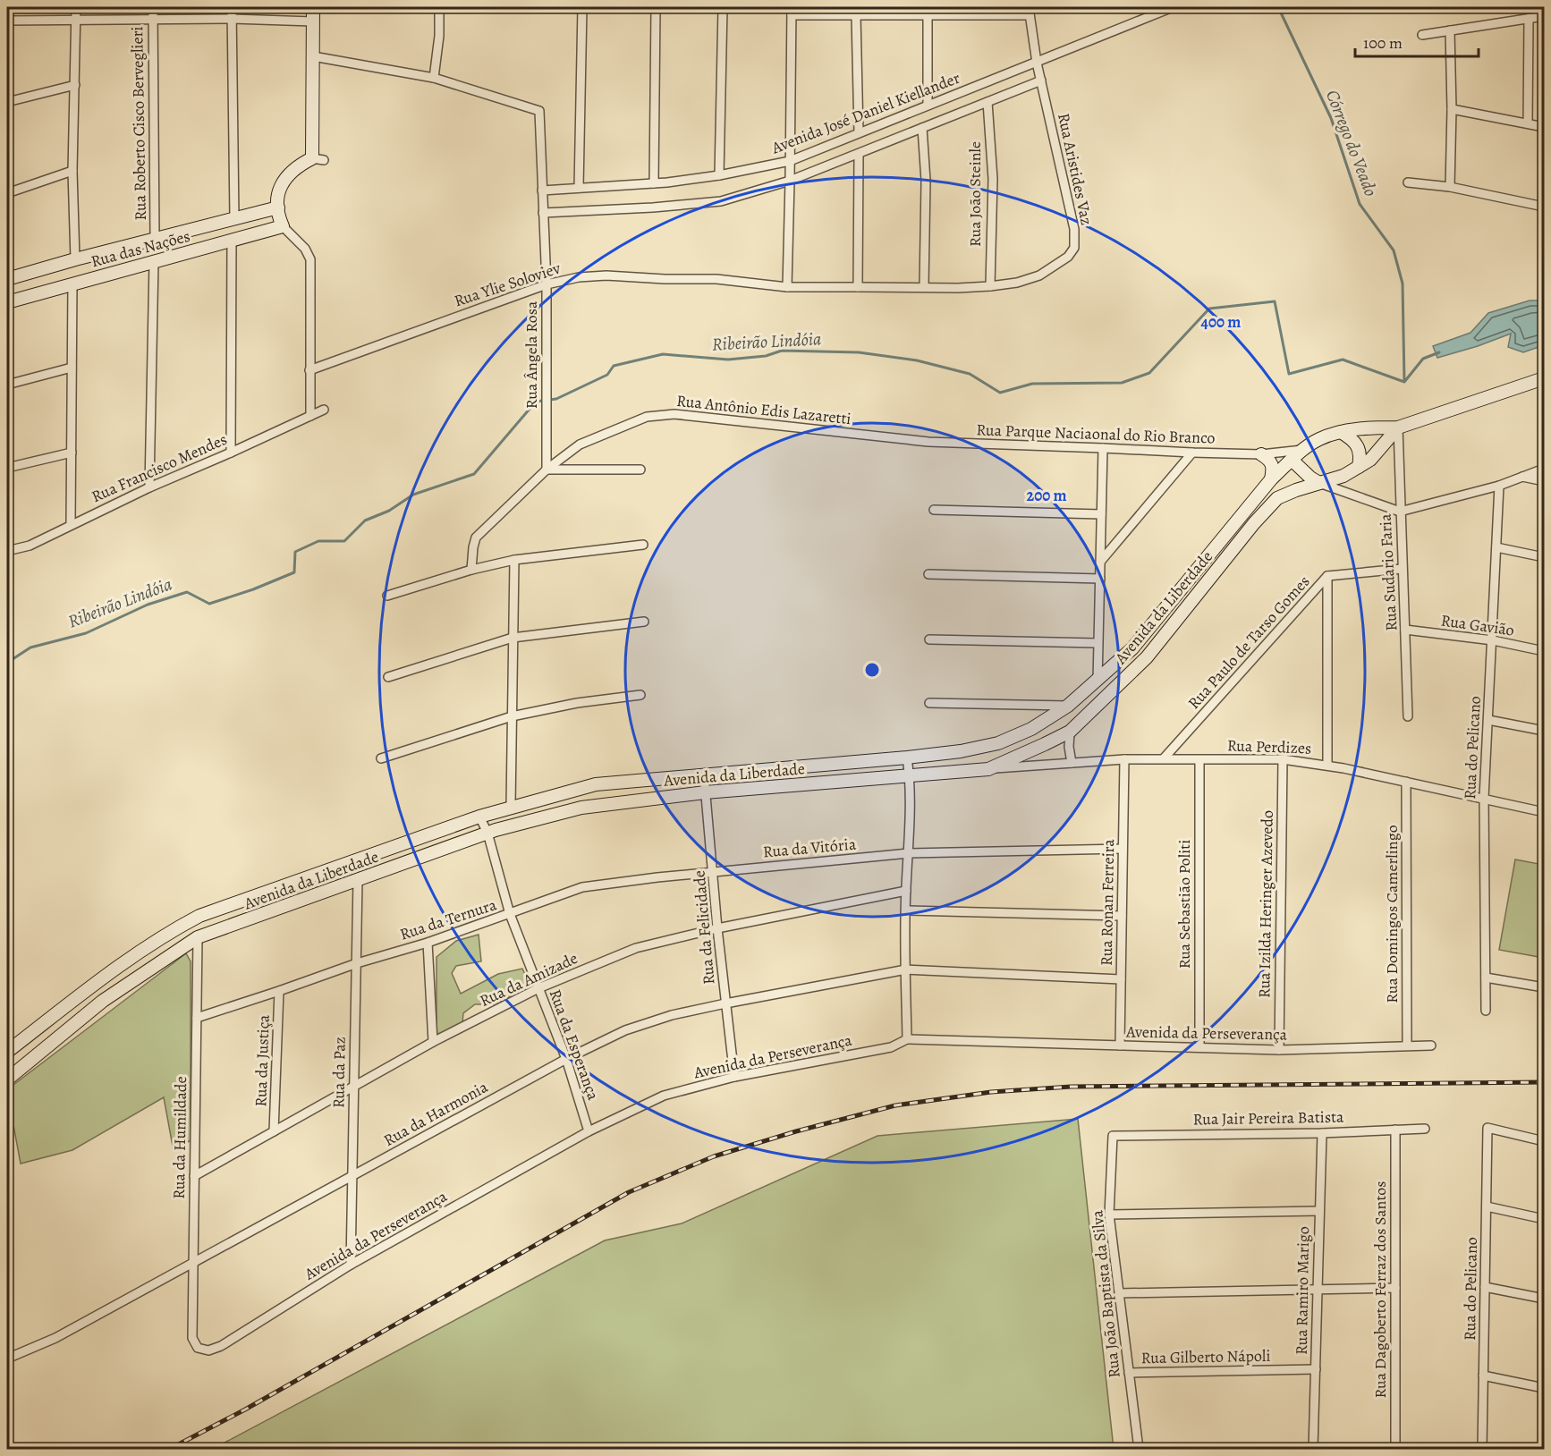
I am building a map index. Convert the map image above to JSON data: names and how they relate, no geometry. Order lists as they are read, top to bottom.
{
  "streets": {
    "street": [
      "Avenida José Daniel Kiellander",
      "Rua Roberto Cisco Berveglieri",
      "Rua Aristides Vaz",
      "Rua João Steinle",
      "Rua das Nações",
      "Rua Ylie Soloviev",
      "Rua Ângela Rosa",
      "Rua Antônio Edis Lazaretti",
      "Rua Parque Naciaonal do Rio Branco",
      "Rua Francisco Mendes",
      "Rua Sudario Faria",
      "Avenida da Liberdade",
      "Rua Gavião",
      "Rua Paulo de Tarso Gomes",
      "Rua Perdizes",
      "Rua do Pelicano",
      "Rua da Vitória",
      "Rua Ronan Ferreira",
      "Rua Sebastião Politi",
      "Rua Izilda Heringer Azevedo",
      "Rua Domingos Camerlingo",
      "Rua da Ternura",
      "Rua da Felicidade",
      "Rua da Amizade",
      "Avenida da Perseverança",
      "Rua da Esperança",
      "Rua da Justiça",
      "Rua da Paz",
      "Rua da Harmonia",
      "Rua Jair Pereira Batista",
      "Rua da Humildade",
      "Rua Dagoberto Ferraz dos Santos",
      "Rua Ramiro Marigo",
      "Rua João Baptista da Silva",
      "Rua Gilberto Nápoli"
    ]
  },
  "crossings": [
    ["Avenida José Daniel Kiellander", "Rua Aristides Vaz"],
    ["Avenida José Daniel Kiellander", "Rua Ângela Rosa"],
    ["Rua Roberto Cisco Berveglieri", "Rua das Nações"],
    ["Rua Aristides Vaz", "Rua João Steinle"],
    ["Rua Aristides Vaz", "Rua Ylie Soloviev"],
    ["Rua Ylie Soloviev", "Rua Ângela Rosa"],
    ["Rua Ângela Rosa", "Rua Antônio Edis Lazaretti"],
    ["Rua Antônio Edis Lazaretti", "Rua Parque Naciaonal do Rio Branco"],
    ["Rua Parque Naciaonal do Rio Branco", "Avenida da Liberdade"],
    ["Rua Sudario Faria", "Avenida da Liberdade"],
    ["Rua Sudario Faria", "Rua Gavião"],
    ["Rua Sudario Faria", "Rua Paulo de Tarso Gomes"],
    ["Avenida da Liberdade", "Rua Perdizes"],
    ["Avenida da Liberdade", "Rua da Felicidade"],
    ["Avenida da Liberdade", "Rua da Esperança"],
    ["Avenida da Liberdade", "Rua da Paz"],
    ["Avenida da Liberdade", "Rua da Humildade"],
    ["Rua Gavião", "Rua do Pelicano"],
    ["Rua Paulo de Tarso Gomes", "Rua Perdizes"],
    ["Rua Perdizes", "Rua do Pelicano"],
    ["Rua Perdizes", "Rua Ronan Ferreira"],
    ["Rua Perdizes", "Rua Sebastião Politi"],
    ["Rua Perdizes", "Rua Izilda Heringer Azevedo"],
    ["Rua Perdizes", "Rua Domingos Camerlingo"],
    ["Rua da Vitória", "Rua Ronan Ferreira"],
    ["Rua da Vitória", "Rua da Ternura"],
    ["Rua da Vitória", "Rua da Felicidade"],
    ["Rua Ronan Ferreira", "Avenida da Perseverança"],
    ["Rua Ronan Ferreira", "Rua da Harmonia"],
    ["Rua Sebastião Politi", "Avenida da Perseverança"],
    ["Rua Izilda Heringer Azevedo", "Avenida da Perseverança"],
    ["Rua Domingos Camerlingo", "Avenida da Perseverança"],
    ["Rua da Ternura", "Rua da Felicidade"],
    ["Rua da Ternura", "Rua da Esperança"],
    ["Rua da Ternura", "Rua da Justiça"],
    ["Rua da Ternura", "Rua da Paz"],
    ["Rua da Ternura", "Rua da Humildade"],
    ["Rua da Felicidade", "Rua da Amizade"],
    ["Rua da Felicidade", "Avenida da Perseverança"],
    ["Rua da Felicidade", "Rua da Harmonia"],
    ["Rua da Amizade", "Rua da Esperança"],
    ["Rua da Amizade", "Rua da Justiça"],
    ["Rua da Amizade", "Rua da Paz"],
    ["Rua da Amizade", "Rua da Humildade"],
    ["Avenida da Perseverança", "Rua da Esperança"],
    ["Avenida da Perseverança", "Rua da Paz"],
    ["Avenida da Perseverança", "Rua da Humildade"],
    ["Rua da Esperança", "Rua da Harmonia"],
    ["Rua da Paz", "Rua da Harmonia"],
    ["Rua da Harmonia", "Rua da Humildade"],
    ["Rua Jair Pereira Batista", "Rua Dagoberto Ferraz dos Santos"],
    ["Rua Jair Pereira Batista", "Rua Ramiro Marigo"],
    ["Rua Jair Pereira Batista", "Rua João Baptista da Silva"],
    ["Rua Ramiro Marigo", "Rua Gilberto Nápoli"],
    ["Rua João Baptista da Silva", "Rua Gilberto Nápoli"]
  ],
  "water": ["Córrego do Veado", "Ribeirão Lindóia"],
  "scale_bar": "100 m",
  "rings": ["400 m", "200 m"]
}
